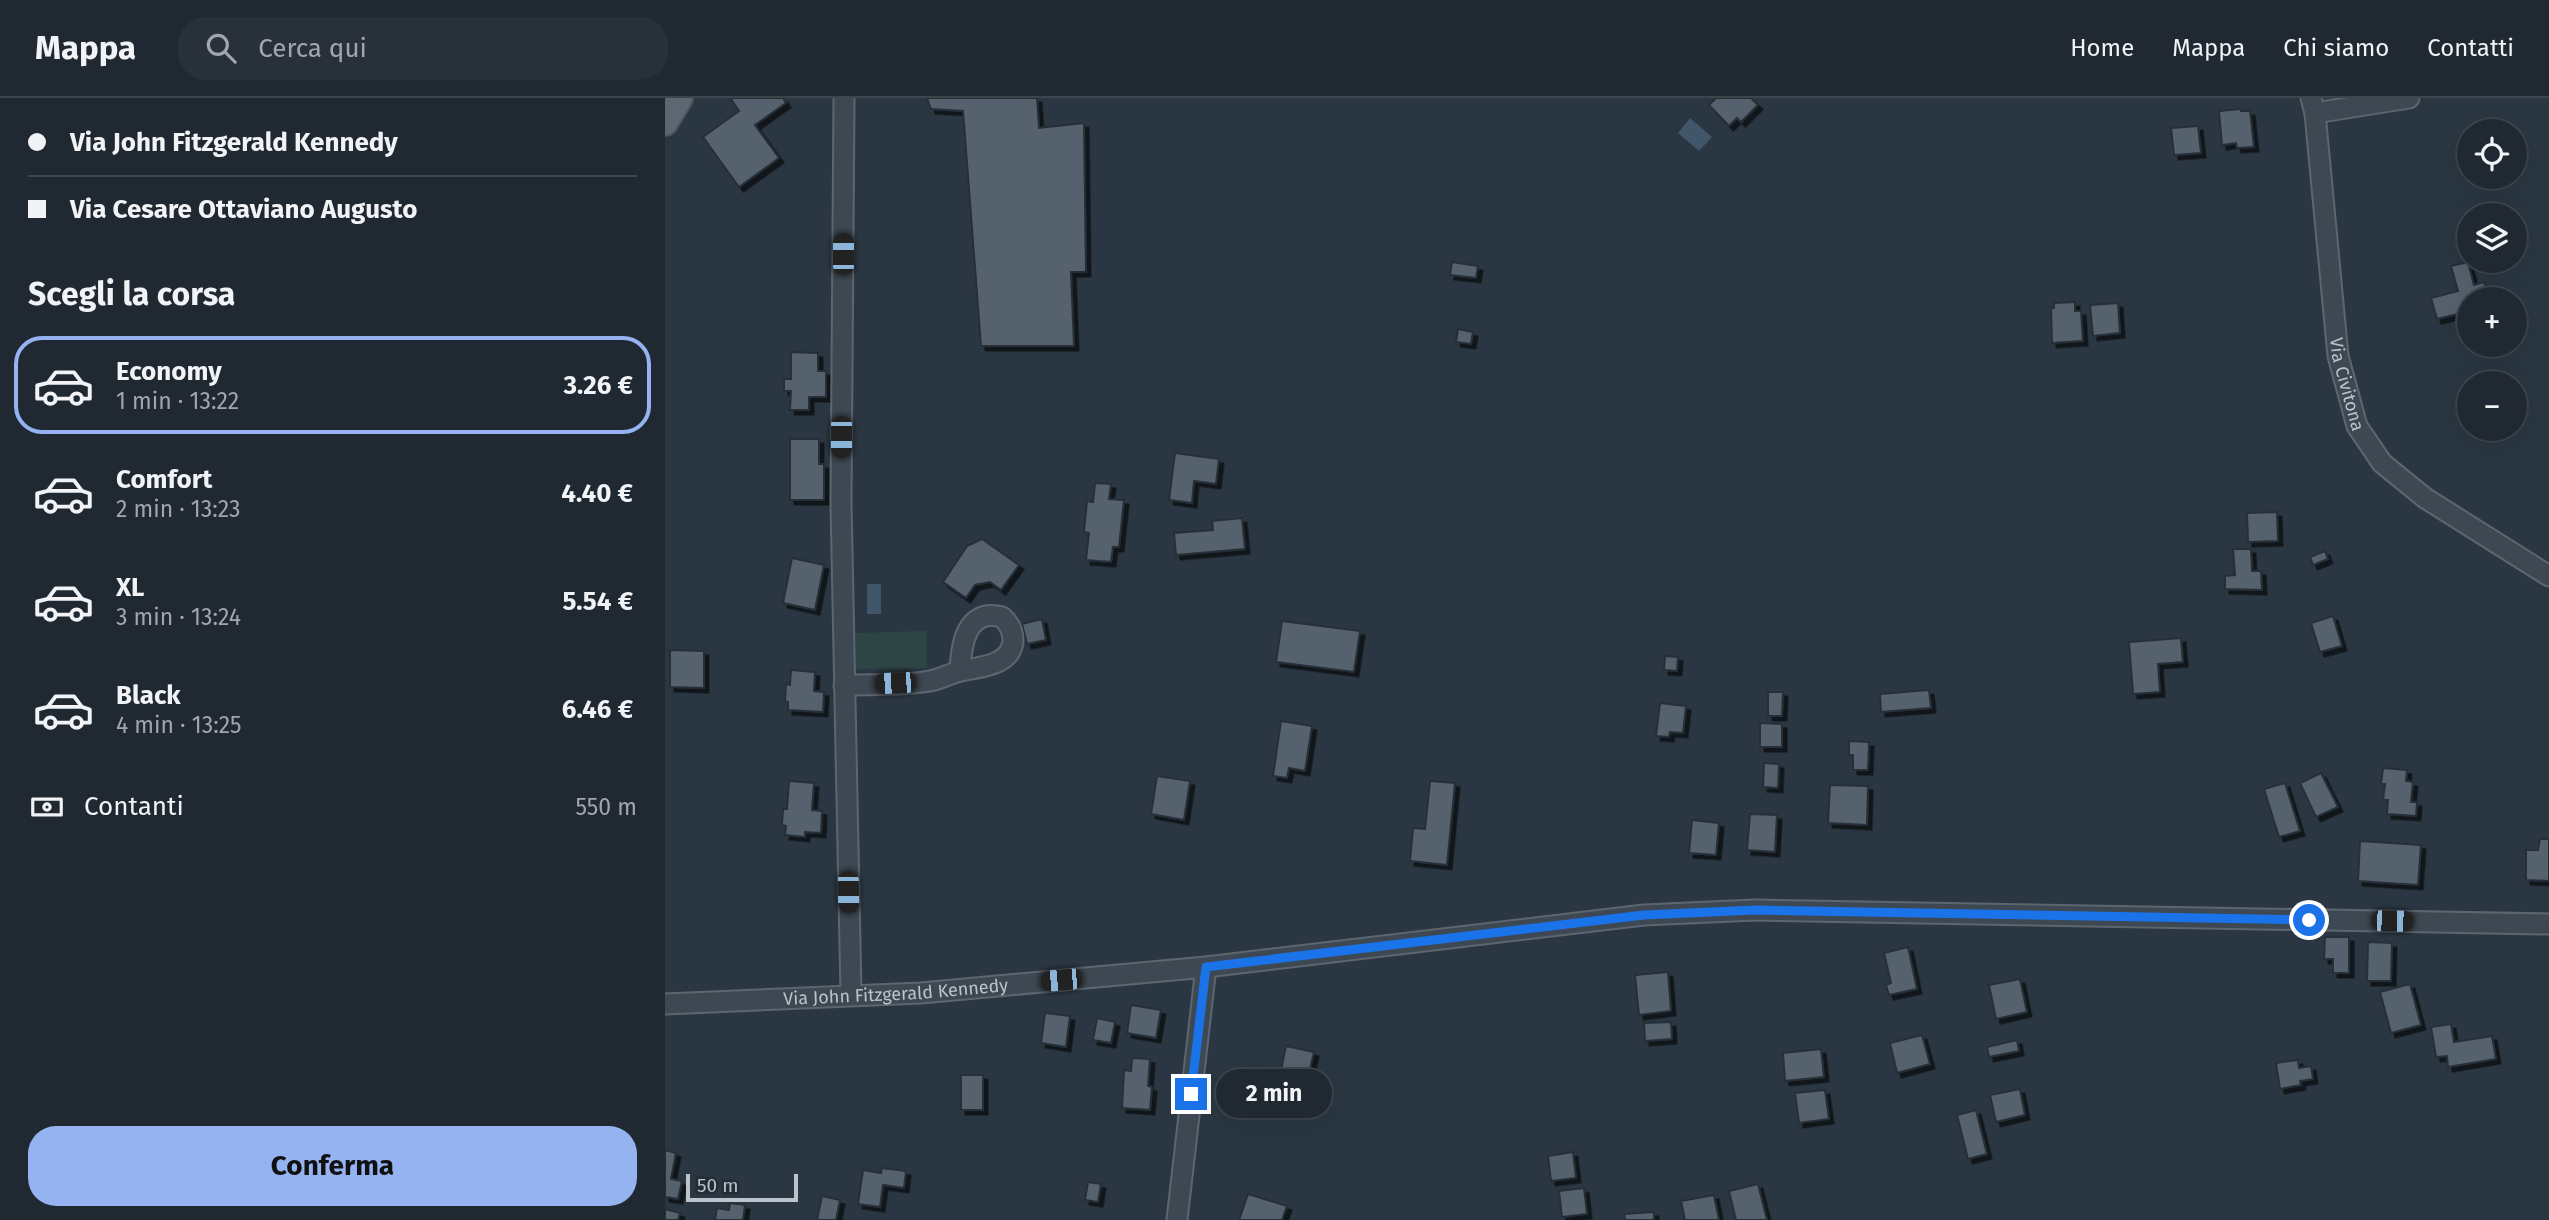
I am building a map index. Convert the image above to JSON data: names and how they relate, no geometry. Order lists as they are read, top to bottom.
{
  "streets": {
    "street": ["Via Civitona", "Via John Fitzgerald Kennedy"]
  },
  "scale_bar": "50 m",
  "page": {
    "header": "Mappa",
    "search": "Cerca qui",
    "nav": [
      "Home",
      "Mappa",
      "Chi siamo",
      "Contatti"
    ],
    "banner": ["Via John Fitzgerald Kennedy", "Via Cesare Ottaviano Augusto"],
    "map_buttons": ["+", "−"],
    "heading": "Scegli la corsa",
    "list": [
      {
        "name": "Economy",
        "note": "1 min · 13:22",
        "value": "3.26 €"
      },
      {
        "name": "Comfort",
        "note": "2 min · 13:23",
        "value": "4.40 €"
      },
      {
        "name": "XL",
        "note": "3 min · 13:24",
        "value": "5.54 €"
      },
      {
        "name": "Black",
        "note": "4 min · 13:25",
        "value": "6.46 €"
      }
    ],
    "pay": ["Contanti", "550 m"],
    "bubble": "2 min",
    "buttons": "Conferma",
    "scale": "50 m"
  }
}
